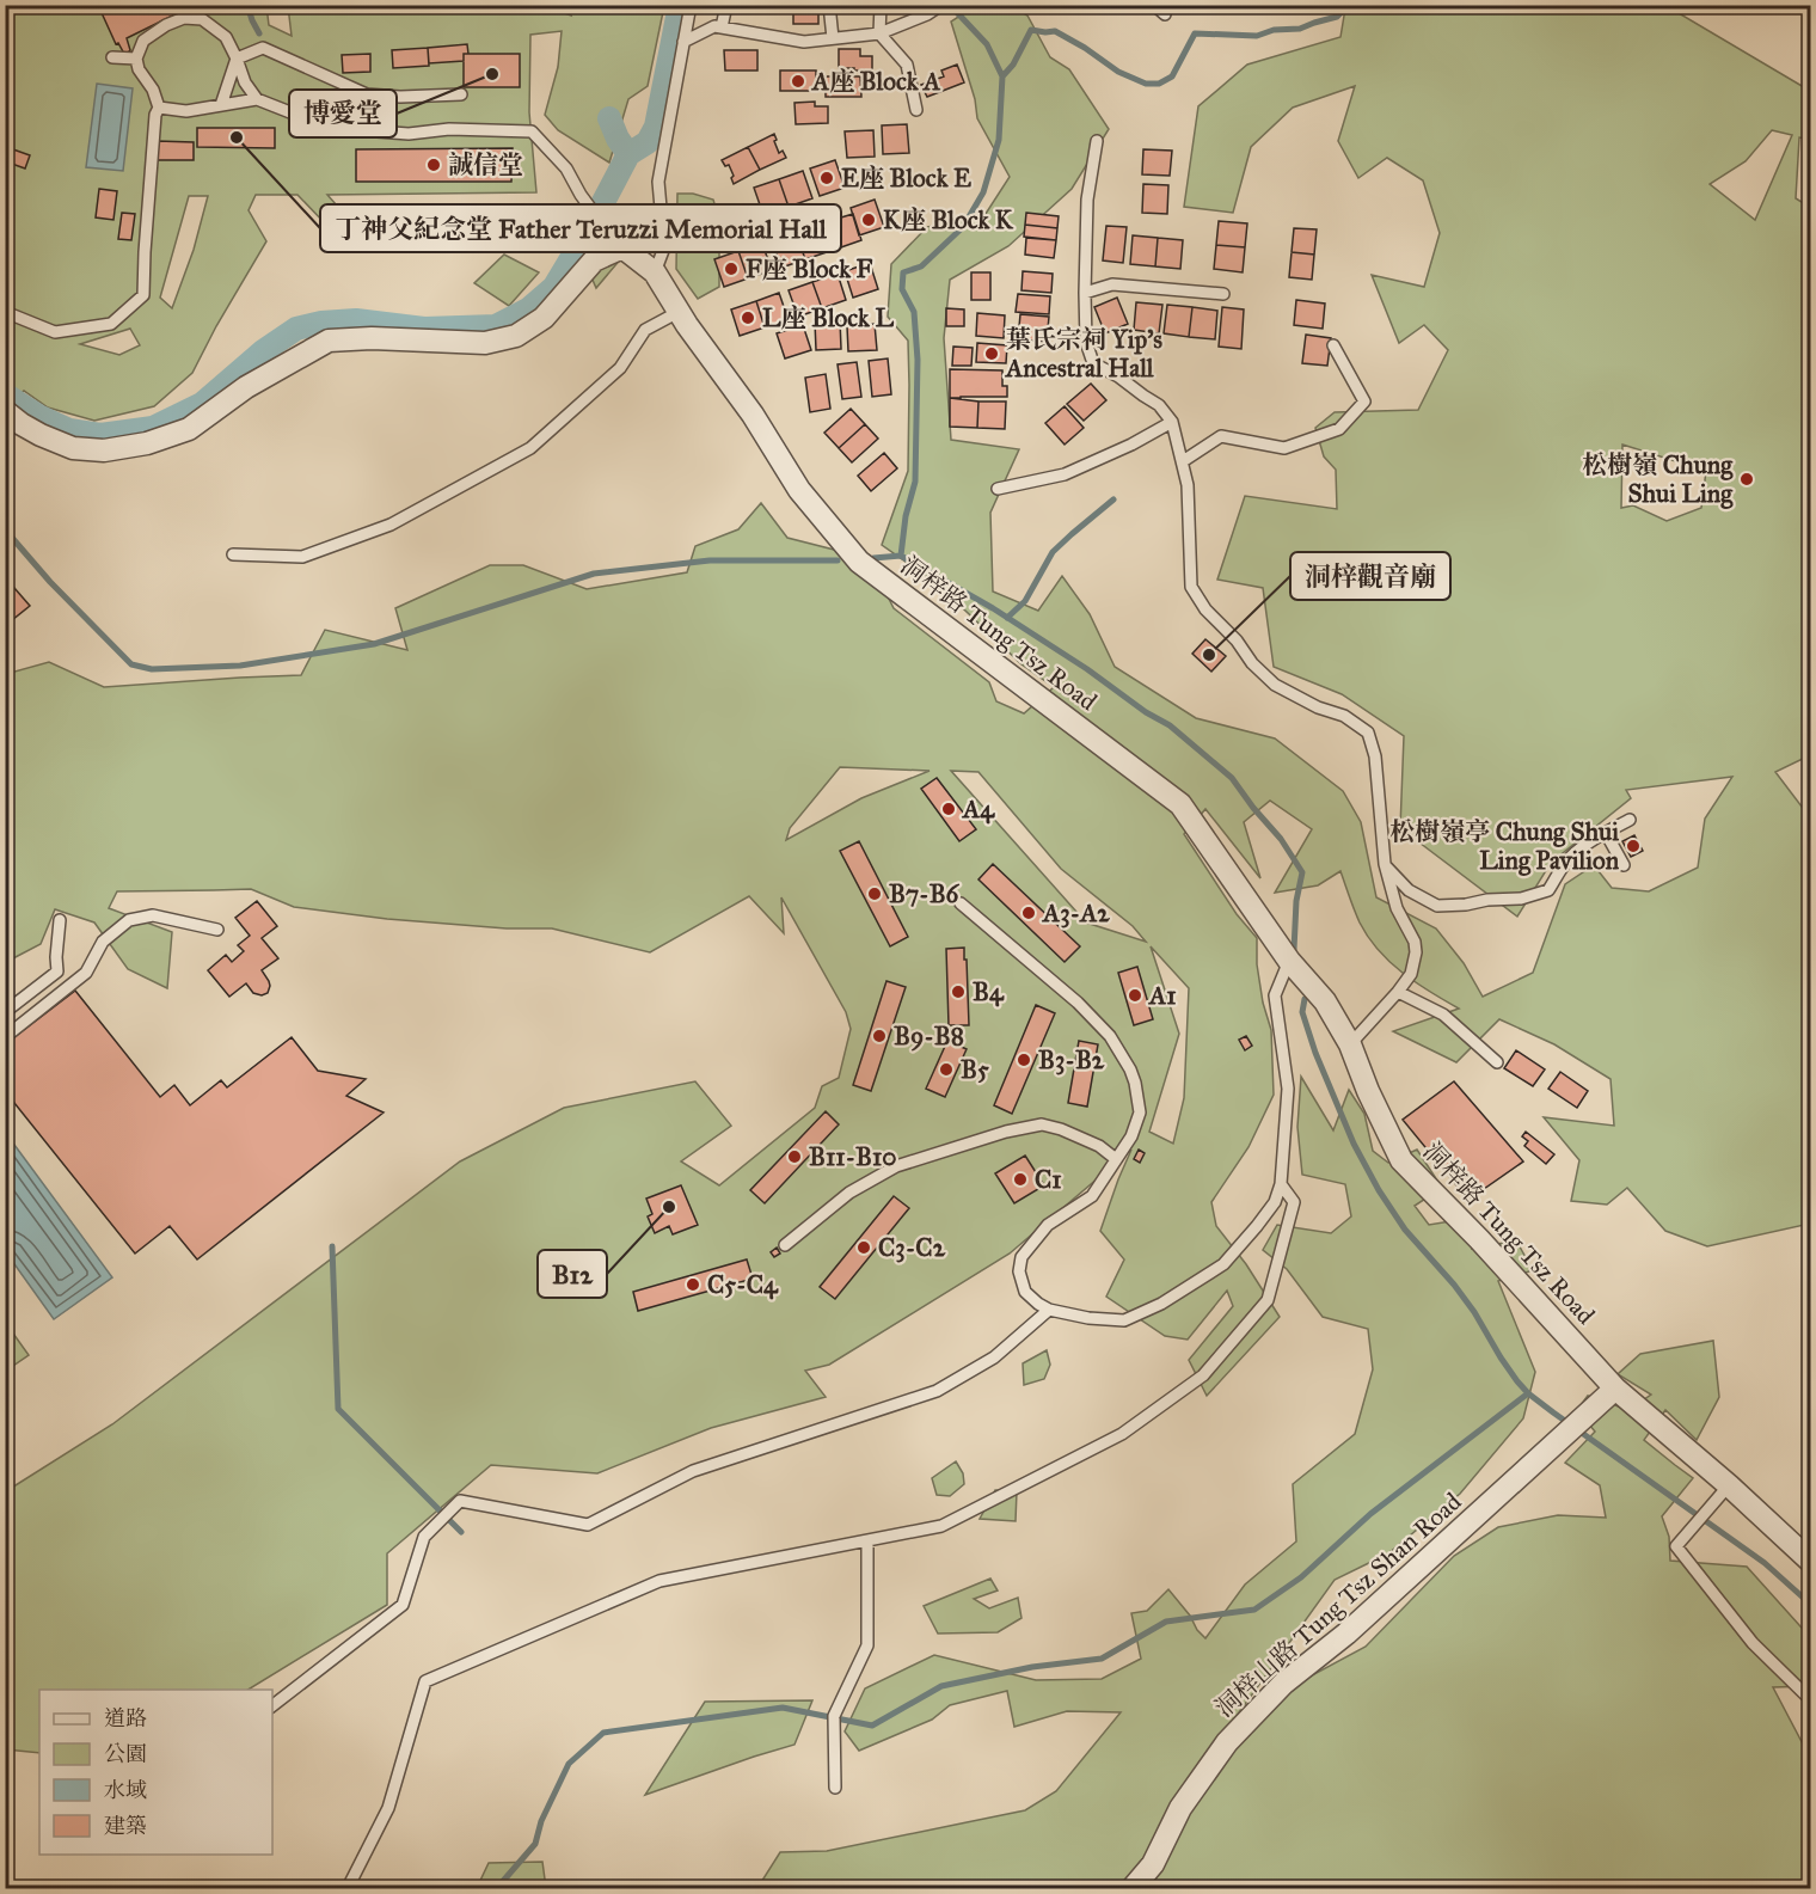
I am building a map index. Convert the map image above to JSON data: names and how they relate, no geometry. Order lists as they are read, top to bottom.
{
  "streets": {
    "street": ["洞梓路 Tung Tsz Road", "洞梓山路 Tung Tsz Shan Road"]
  },
  "crossings": [
    ["洞梓路 Tung Tsz Road", "洞梓山路 Tung Tsz Shan Road"]
  ],
  "places": [
    "博愛堂",
    "A座 Block A",
    "丁神父紀念堂 Father Teruzzi Memorial Hall",
    "誠信堂",
    "E座 Block E",
    "K座 Block K",
    "F座 Block F",
    "L座 Block L",
    "葉氏宗祠 Yip's Ancestral Hall",
    "松樹嶺 Chung Shui Ling",
    "洞梓觀音廟",
    "A4",
    "松樹嶺亭 Chung Shui Ling Pavilion",
    "B7-B6",
    "A3-A2",
    "B4",
    "A1",
    "B9-B8",
    "B3-B2",
    "B5",
    "B11-B10",
    "C1",
    "B12",
    "C3-C2",
    "C5-C4"
  ],
  "legend": [
    "道路",
    "公園",
    "水域",
    "建築"
  ]
}
